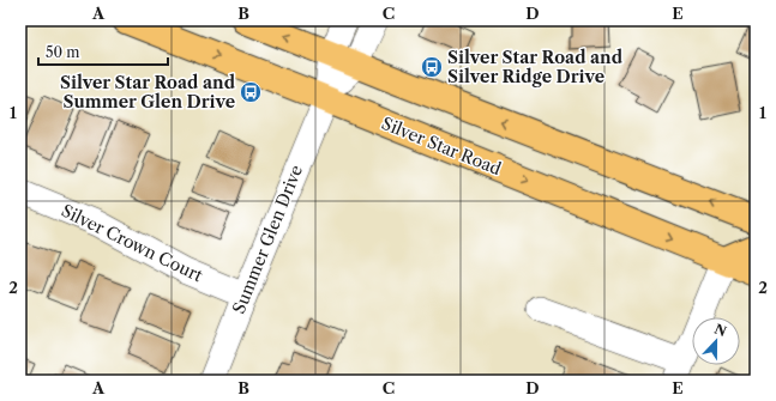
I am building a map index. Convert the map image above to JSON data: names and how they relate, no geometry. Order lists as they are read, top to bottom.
{
  "streets": {
    "main road": ["Silver Star Road"],
    "street": ["Summer Glen Drive", "Silver Crown Court"]
  },
  "crossings": [
    ["Silver Star Road", "Summer Glen Drive"],
    ["Summer Glen Drive", "Silver Crown Court"]
  ],
  "places": {
    "bus stop": ["Silver Star Road and Silver Ridge Drive", "Silver Star Road and Summer Glen Drive"]
  },
  "scale_bar": "50 m",
  "north": "top",
  "grid": {
    "columns": [
      "A",
      "B",
      "C",
      "D",
      "E"
    ],
    "rows": ["1", "2"]
  }
}
